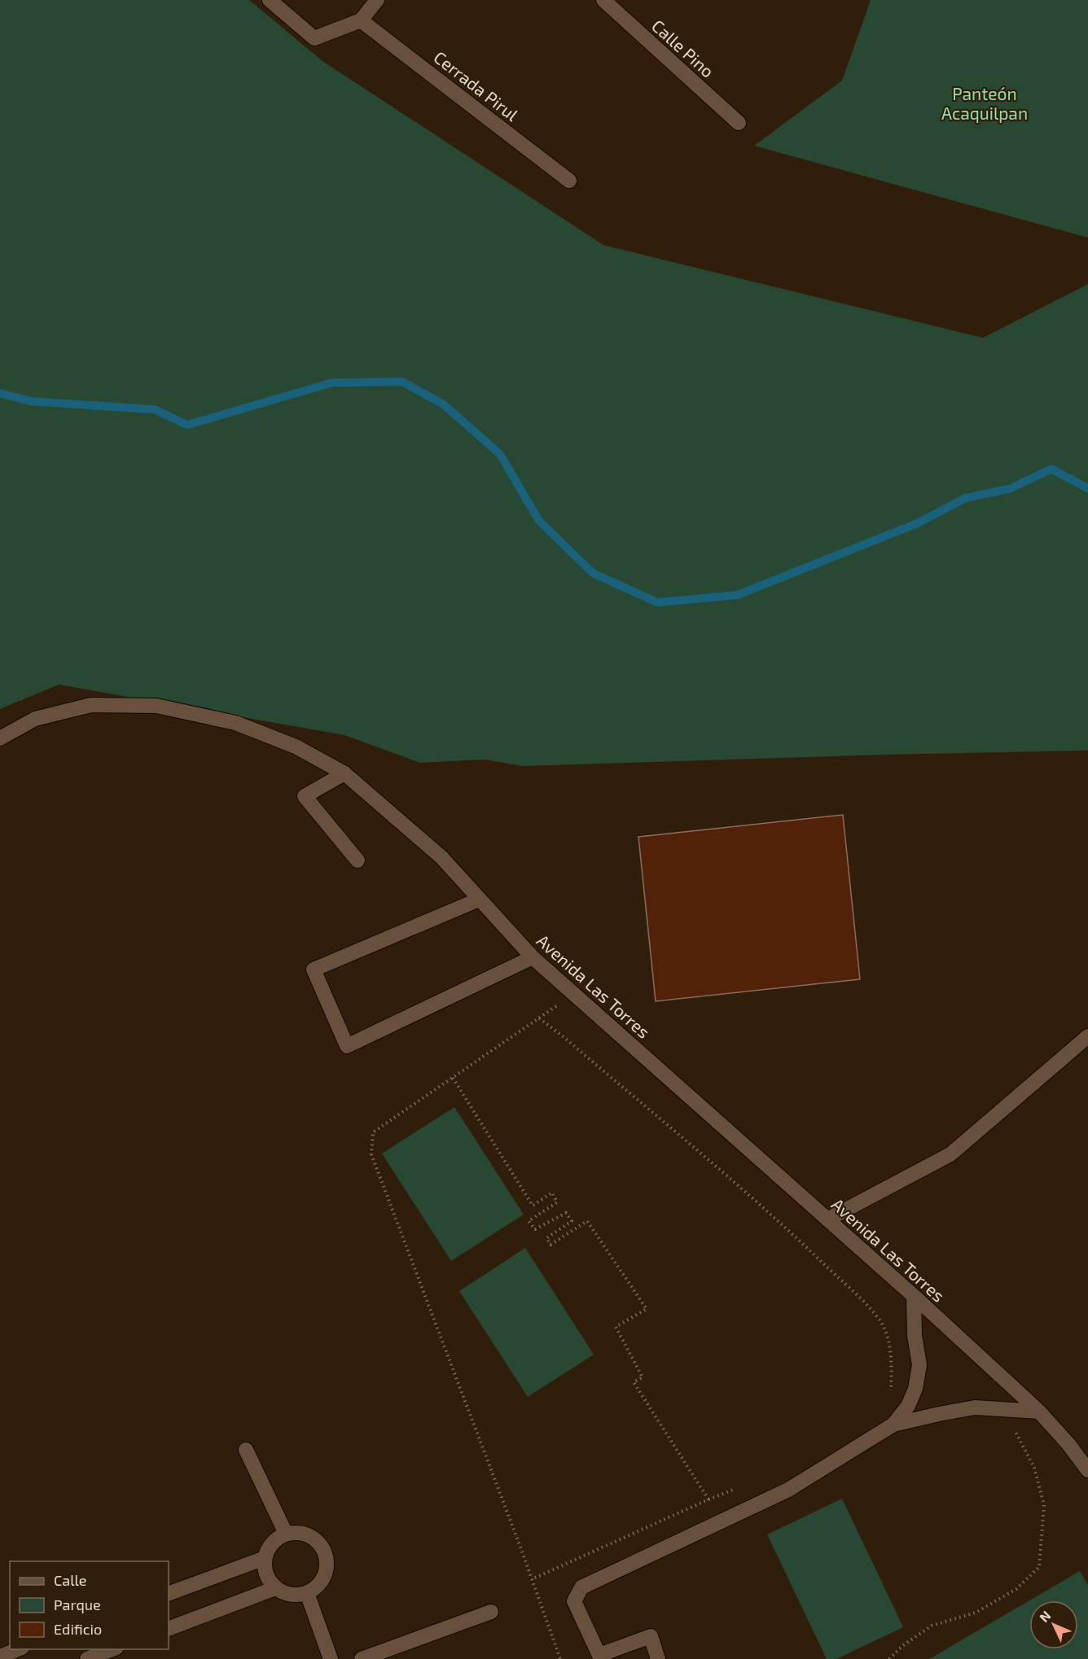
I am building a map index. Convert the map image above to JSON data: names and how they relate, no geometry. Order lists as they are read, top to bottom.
{
  "streets": {
    "street": ["Calle Pino", "Cerrada Pirul", "Avenida Las Torres"]
  },
  "parks": ["Panteón Acaquilpan"],
  "legend": ["Calle", "Parque", "Edificio"],
  "north": "top left"
}
